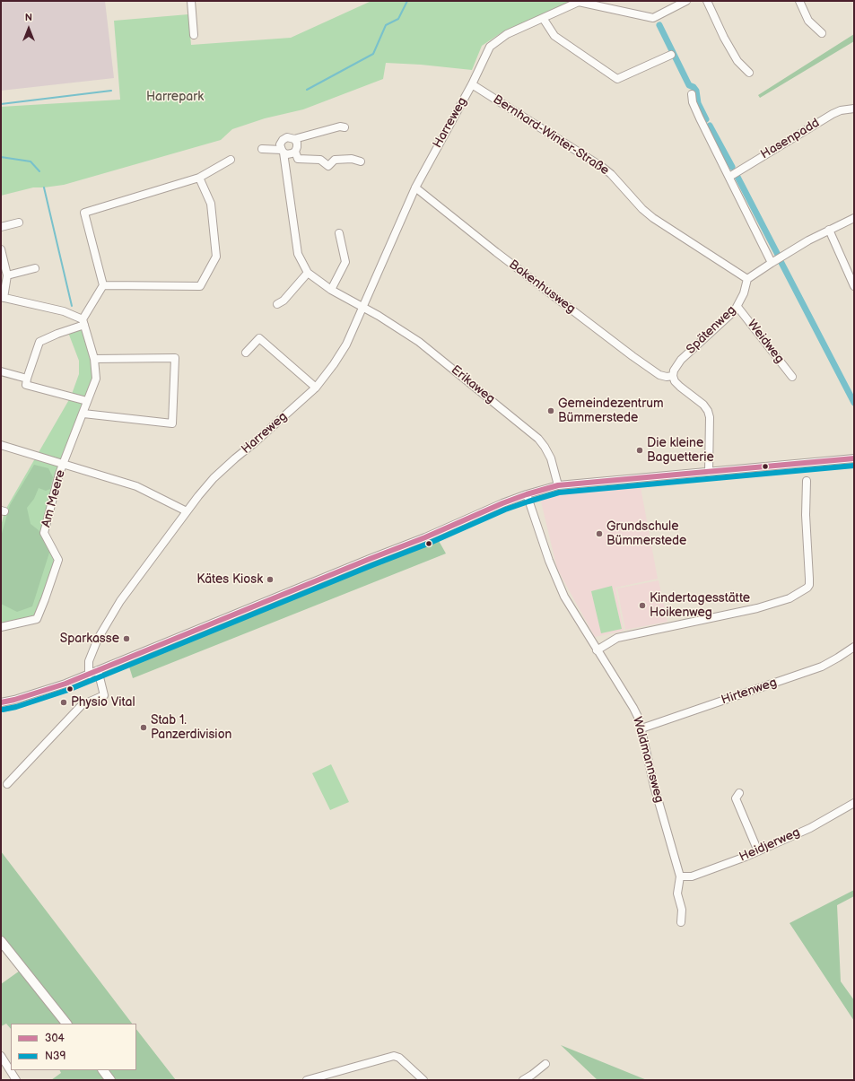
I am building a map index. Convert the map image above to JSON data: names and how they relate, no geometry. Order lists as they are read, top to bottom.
{
  "streets": {
    "street": [
      "Harreweg",
      "Bernhard-Winter-Straße",
      "Hasenpadd",
      "Bakenhusweg",
      "Spätenweg",
      "Weidweg",
      "Erikaweg",
      "Am Meere",
      "Hirtenweg",
      "Waldmannsweg",
      "Heidjerweg"
    ]
  },
  "crossings": [
    ["Harreweg", "Bernhard-Winter-Straße"],
    ["Harreweg", "Bakenhusweg"],
    ["Harreweg", "Erikaweg"],
    ["Bernhard-Winter-Straße", "Spätenweg"],
    ["Bakenhusweg", "Spätenweg"],
    ["Spätenweg", "Weidweg"],
    ["Hirtenweg", "Waldmannsweg"],
    ["Waldmannsweg", "Heidjerweg"]
  ],
  "parks": ["Harrepark"],
  "places": [
    "Gemeindezentrum Bümmerstede",
    "Die kleine Baguetterie",
    "Grundschule Bümmerstede",
    "Kätes Kiosk",
    "Kindertagesstätte Hoikenweg",
    "Sparkasse",
    "Physio Vital",
    "Stab 1. Panzerdivision"
  ],
  "lines": ["transit line 304", "transit line N39"],
  "legend": ["304", "N39"],
  "north": "top"
}
